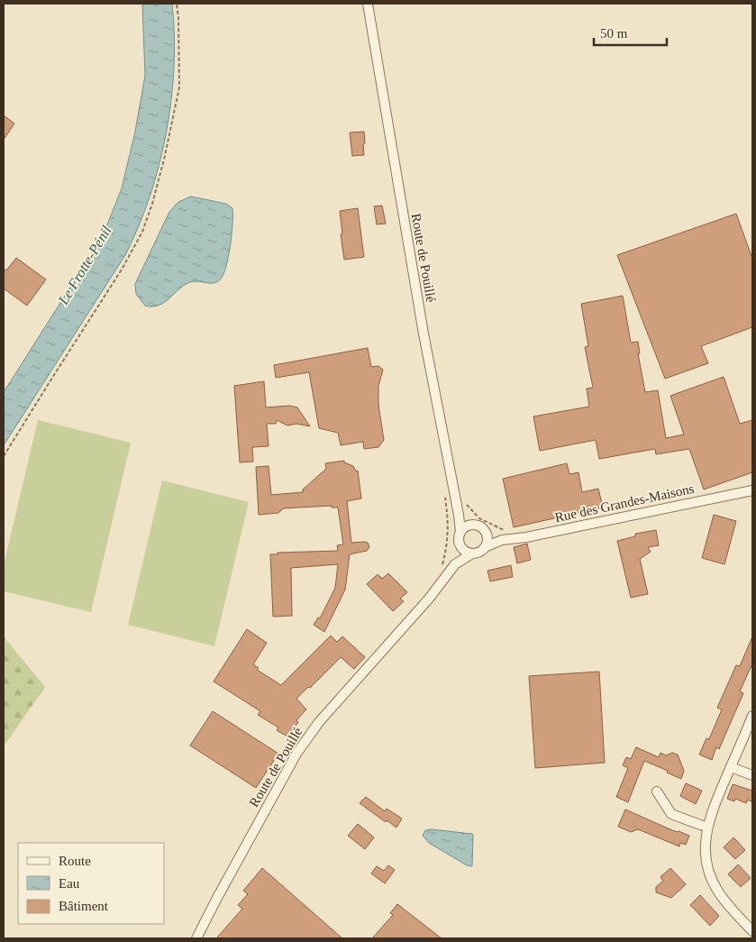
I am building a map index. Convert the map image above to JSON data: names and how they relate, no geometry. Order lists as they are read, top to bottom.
{
  "streets": {
    "street": ["Route de Pouillé", "Rue des Grandes-Maisons"]
  },
  "water": ["Le Frotte-Pénil"],
  "legend": ["Route", "Eau", "Bâtiment"],
  "scale_bar": "50 m"
}
